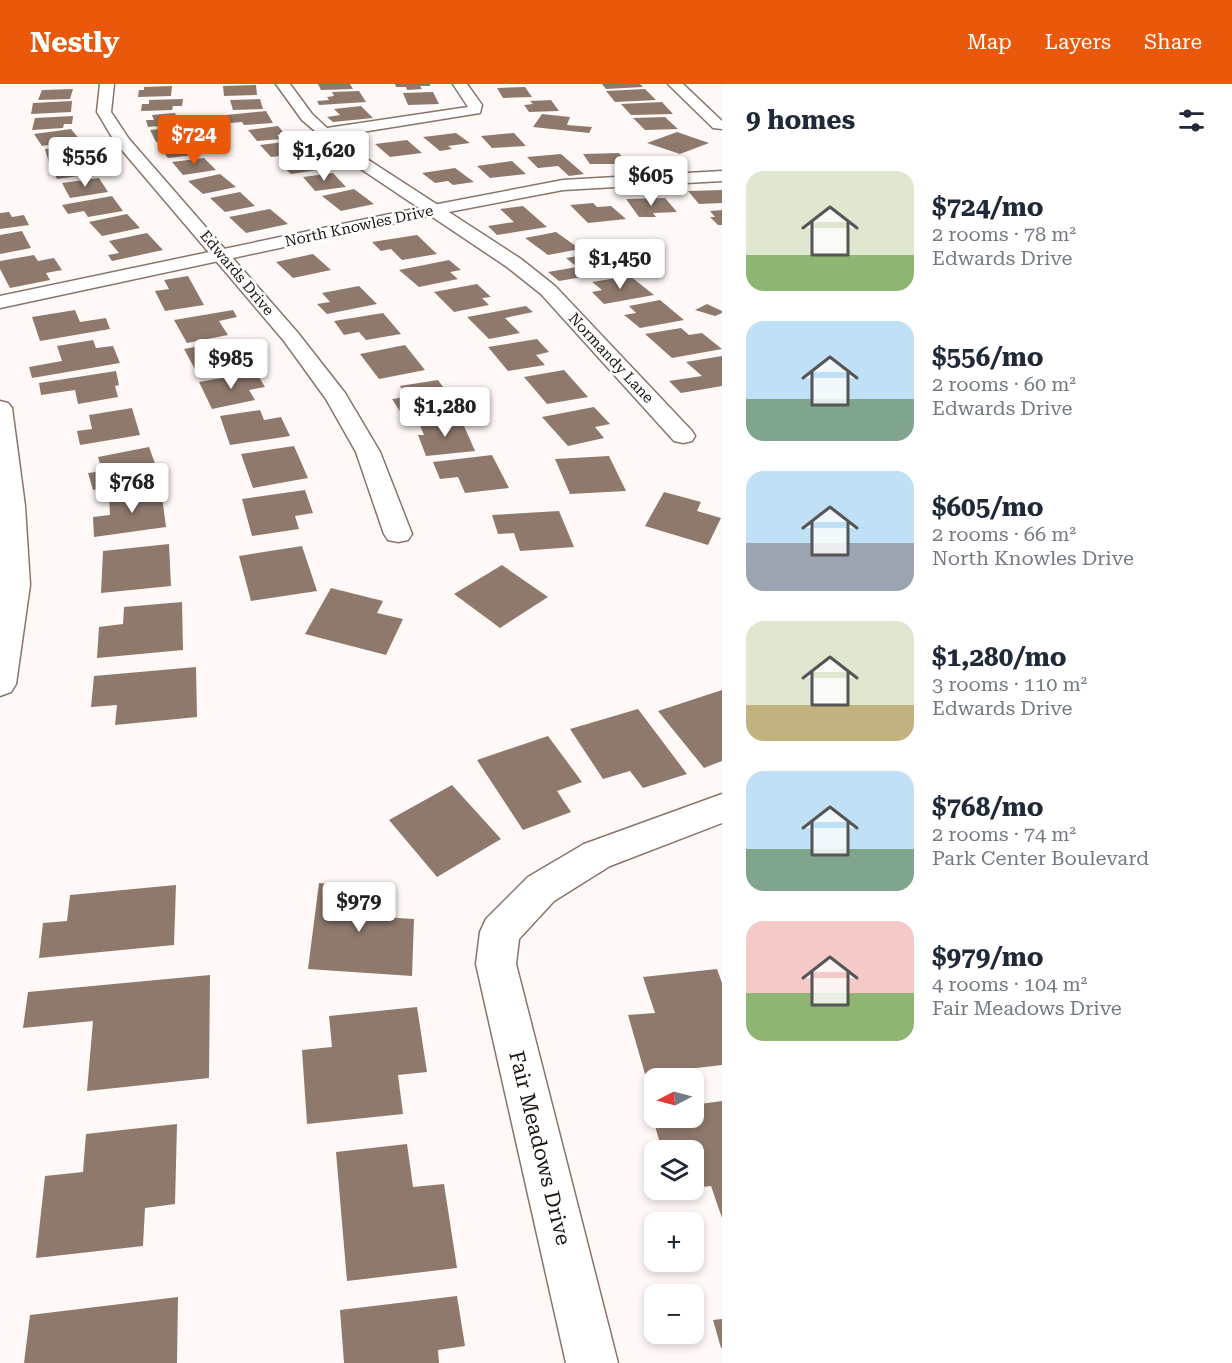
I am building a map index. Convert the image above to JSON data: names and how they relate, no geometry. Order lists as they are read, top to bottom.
{
  "streets": {
    "street": [
      "North Knowles Drive",
      "Edwards Drive",
      "Normandy Lane",
      "Fair Meadows Drive"
    ]
  },
  "crossings": [
    ["North Knowles Drive", "Edwards Drive"],
    ["North Knowles Drive", "Normandy Lane"]
  ],
  "north": "left",
  "page": {
    "header": "Nestly",
    "nav": ["Map", "Layers", "Share"],
    "heading": "9 homes",
    "price": [
      "$724",
      "$1,620",
      "$556",
      "$605",
      "$1,450",
      "$985",
      "$1,280",
      "$768",
      "$979"
    ],
    "list": [
      {
        "name": "$724/mo",
        "note": "2 rooms · 78 m² · Edwards Drive"
      },
      {
        "name": "$556/mo",
        "note": "2 rooms · 60 m² · Edwards Drive"
      },
      {
        "name": "$605/mo",
        "note": "2 rooms · 66 m² · North Knowles Drive"
      },
      {
        "name": "$1,280/mo",
        "note": "3 rooms · 110 m² · Edwards Drive"
      },
      {
        "name": "$768/mo",
        "note": "2 rooms · 74 m² · Park Center Boulevard"
      },
      {
        "name": "$979/mo",
        "note": "4 rooms · 104 m² · Fair Meadows Drive"
      }
    ],
    "map_buttons": ["+", "−"]
  }
}
